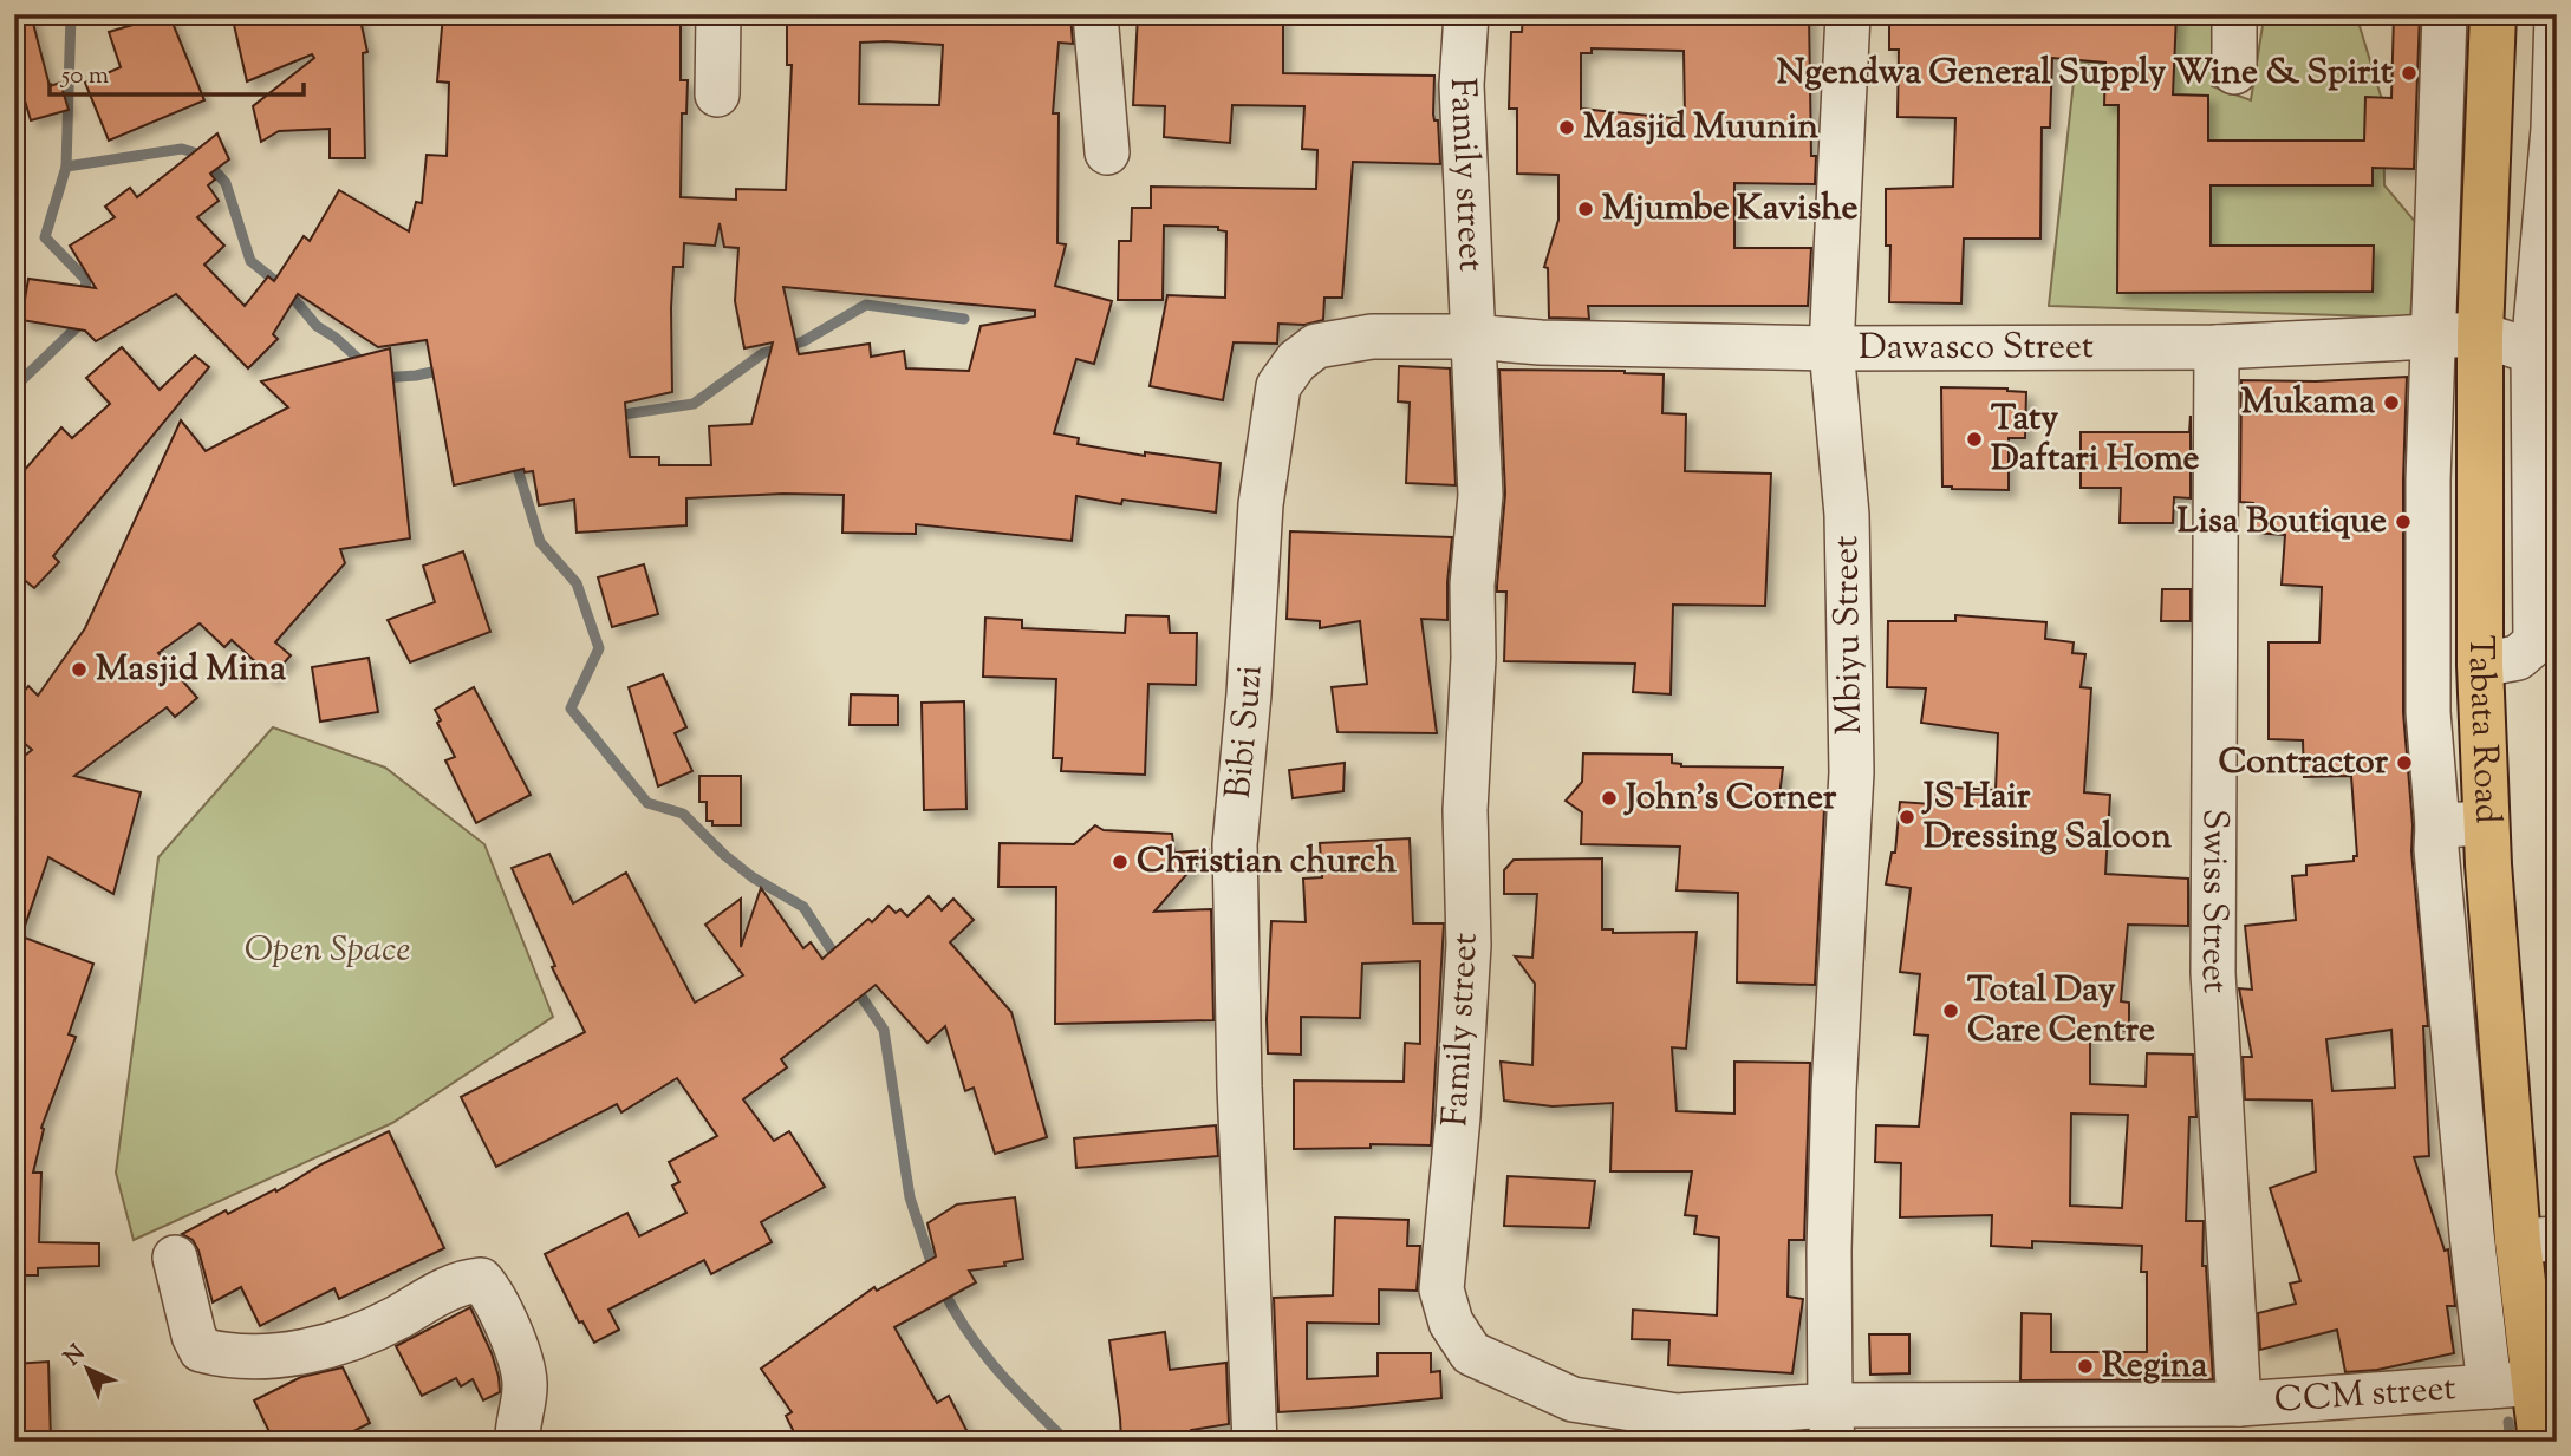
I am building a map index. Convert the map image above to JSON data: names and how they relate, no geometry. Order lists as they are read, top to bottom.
{
  "streets": {
    "main road": ["Tabata Road"],
    "street": [
      "Family street",
      "Dawasco Street",
      "Mbiyu Street",
      "Bibi Suzi",
      "Swiss Street",
      "CCM street"
    ]
  },
  "crossings": [
    ["Family street", "Dawasco Street"],
    ["Family street", "Bibi Suzi"],
    ["Family street", "CCM street"],
    ["Dawasco Street", "Mbiyu Street"],
    ["Dawasco Street", "Tabata Road"],
    ["Dawasco Street", "Bibi Suzi"],
    ["Dawasco Street", "Swiss Street"],
    ["Mbiyu Street", "CCM street"],
    ["Tabata Road", "CCM street"],
    ["Swiss Street", "CCM street"]
  ],
  "parks": ["Open Space"],
  "places": [
    "Ngendwa General Supply Wine & Spirit",
    "Masjid Muunin",
    "Mjumbe Kavishe",
    "Mukama",
    "Taty Daftari Home",
    "Lisa Boutique",
    "Masjid Mina",
    "Contractor",
    "John's Corner",
    "JS Hair Dressing Saloon",
    "Christian church",
    "Total Day Care Centre",
    "Regina"
  ],
  "scale_bar": "50 m",
  "north": "top left"
}
